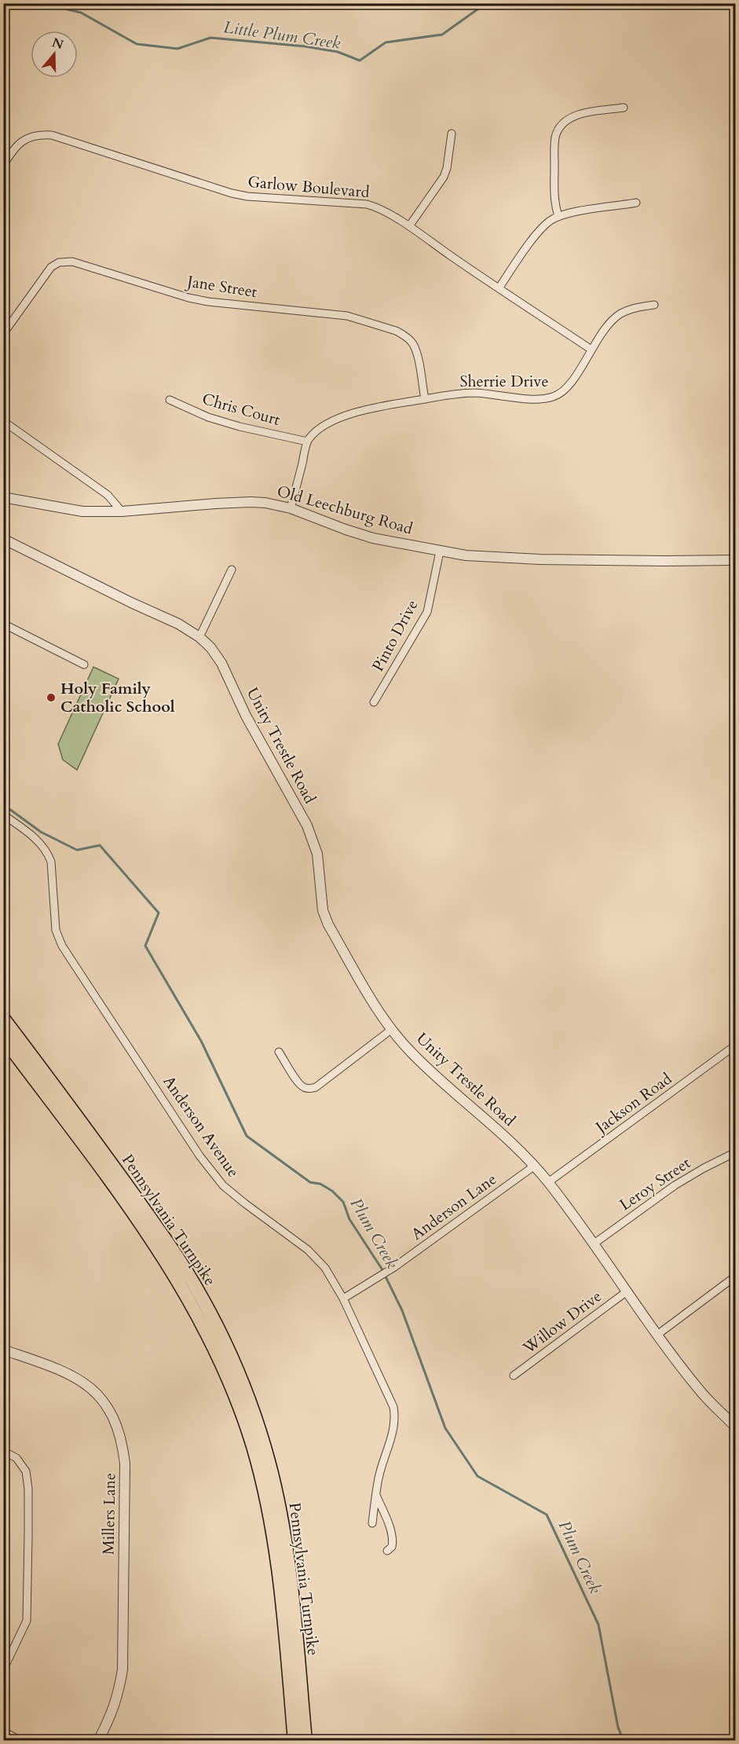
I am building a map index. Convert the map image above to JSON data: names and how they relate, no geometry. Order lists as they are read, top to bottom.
{
  "streets": {
    "highway": ["Pennsylvania Turnpike"],
    "street": [
      "Garlow Boulevard",
      "Jane Street",
      "Sherrie Drive",
      "Chris Court",
      "Old Leechburg Road",
      "Pinto Drive",
      "Unity Trestle Road",
      "Jackson Road",
      "Anderson Avenue",
      "Leroy Street",
      "Anderson Lane",
      "Willow Drive",
      "Millers Lane"
    ]
  },
  "crossings": [
    ["Garlow Boulevard", "Sherrie Drive"],
    ["Jane Street", "Sherrie Drive"],
    ["Sherrie Drive", "Chris Court"],
    ["Old Leechburg Road", "Pinto Drive"],
    ["Unity Trestle Road", "Jackson Road"],
    ["Unity Trestle Road", "Leroy Street"],
    ["Unity Trestle Road", "Anderson Lane"],
    ["Unity Trestle Road", "Willow Drive"],
    ["Anderson Avenue", "Anderson Lane"]
  ],
  "water": ["Little Plum Creek", "Plum Creek"],
  "places": ["Holy Family Catholic School"],
  "north": "top"
}
